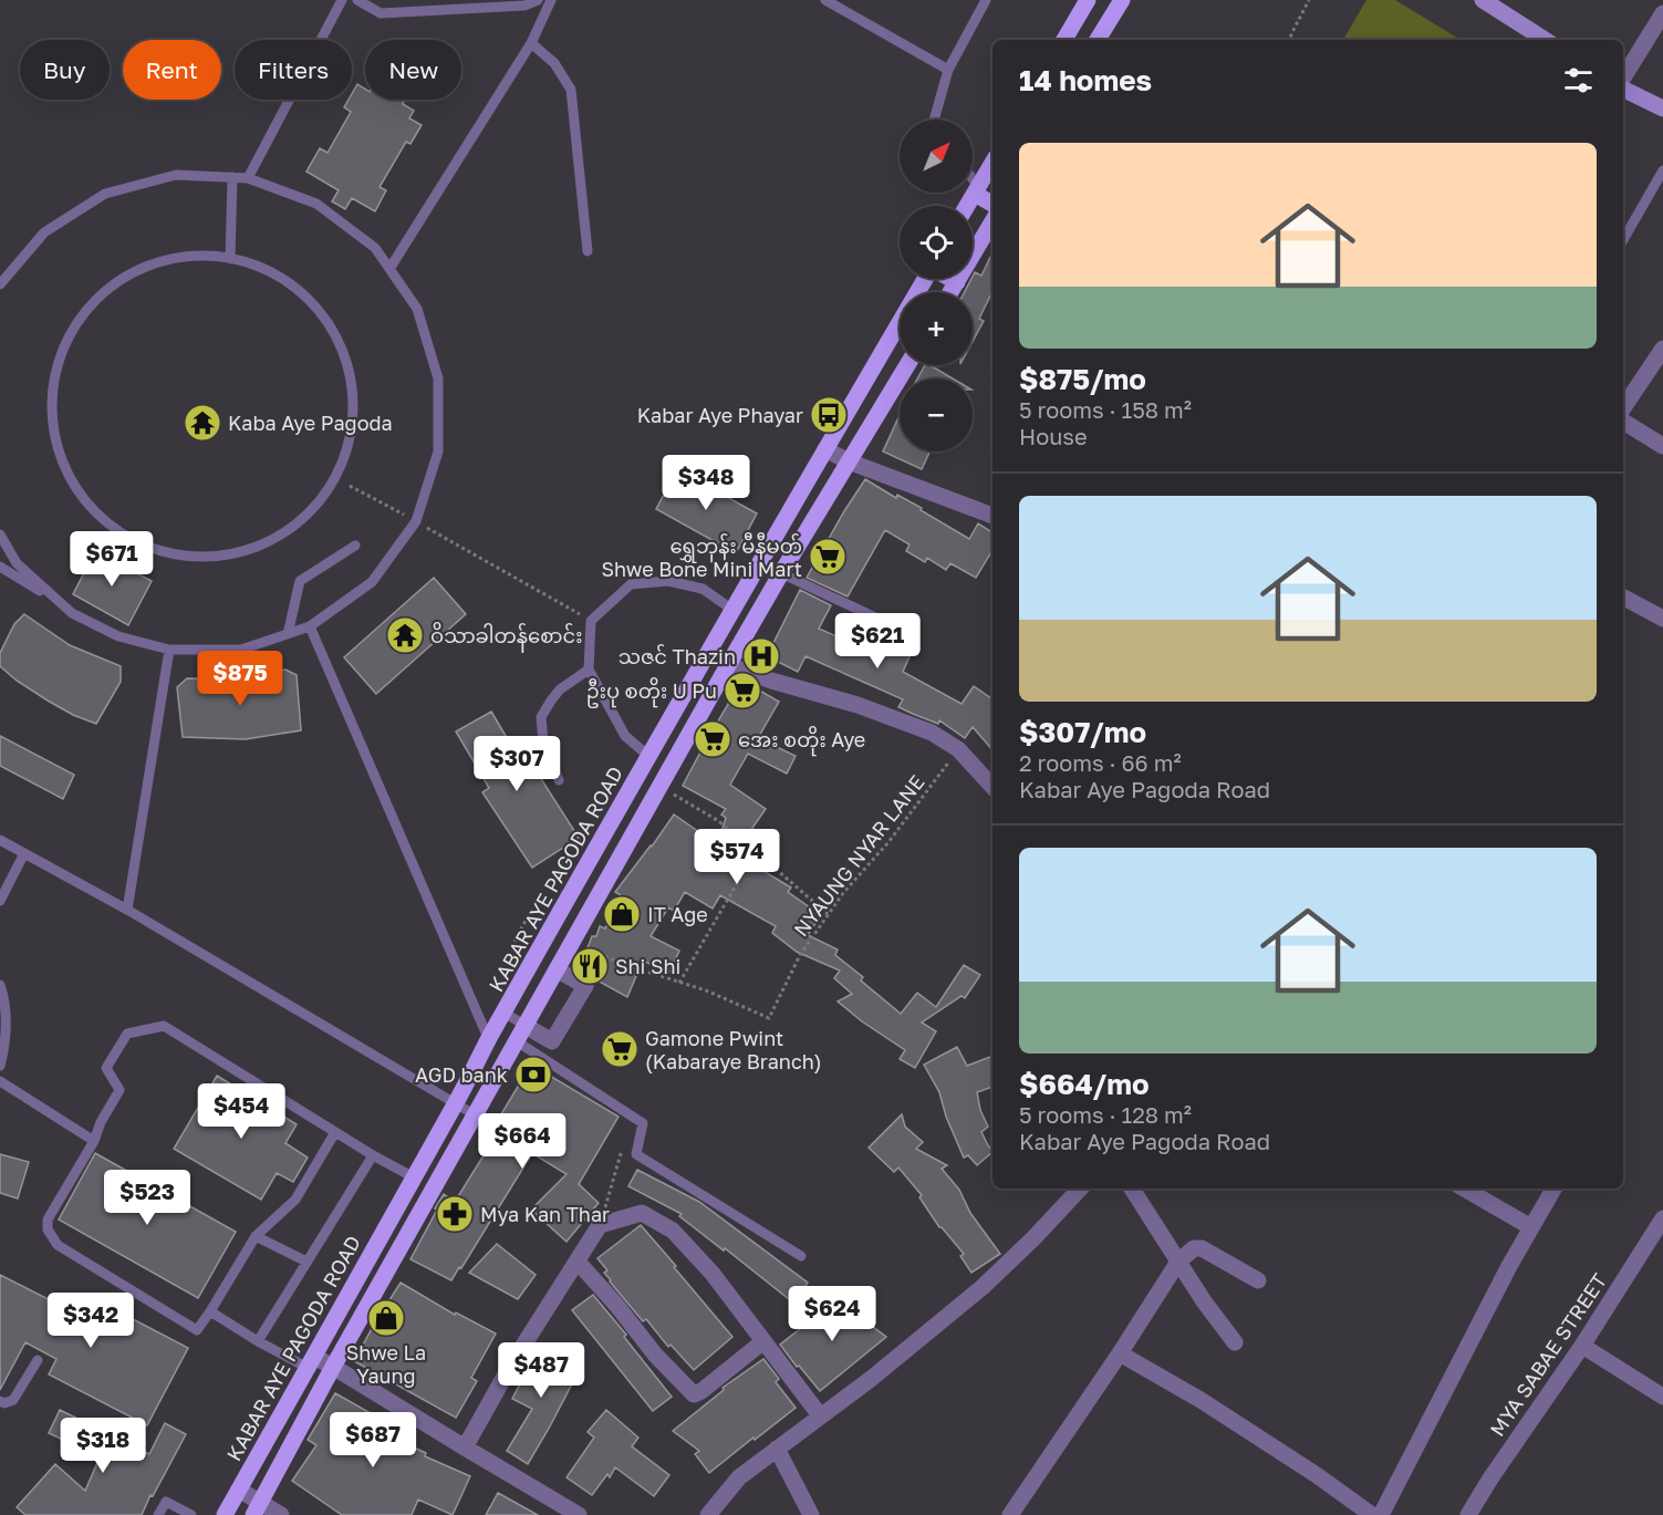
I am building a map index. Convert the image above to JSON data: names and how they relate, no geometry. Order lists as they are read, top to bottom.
{
  "streets": {
    "main road": ["KABAR AYE PAGODA ROAD"],
    "street": ["MYA SABAE STREET"],
    "path": ["NYAUNG NYAR LANE"]
  },
  "places": {
    "bus stop": ["Kabar Aye Phayar"],
    "temple": ["Kaba Aye Pagoda", "ဝိသာခါတန်စောင်း"],
    "supermarket": [
      "ရွှေဘုန်း မီနီမတ် Shwe Bone Mini Mart",
      "ဦးပု စတိုး U Pu",
      "အေး စတိုး Aye",
      "Gamone Pwint (Kabaraye Branch)"
    ],
    "hospital": ["သဇင် Thazin"],
    "shop": ["IT Age", "Shwe La Yaung"],
    "restaurant": ["Shi Shi"],
    "bank": ["AGD bank"],
    "pharmacy": ["Mya Kan Thar"]
  },
  "north": "top right",
  "page": {
    "chip": [
      "Buy",
      "Rent",
      "Filters",
      "New"
    ],
    "heading": "14 homes",
    "map_buttons": ["+", "−"],
    "list": [
      {
        "name": "$875/mo",
        "note": "5 rooms · 158 m² · House"
      },
      {
        "name": "$307/mo",
        "note": "2 rooms · 66 m² · Kabar Aye Pagoda Road"
      },
      {
        "name": "$664/mo",
        "note": "5 rooms · 128 m² · Kabar Aye Pagoda Road"
      }
    ],
    "price": [
      "$348",
      "$671",
      "$621",
      "$875",
      "$307",
      "$574",
      "$454",
      "$664",
      "$523",
      "$624",
      "$342",
      "$487",
      "$687",
      "$318"
    ]
  }
}
